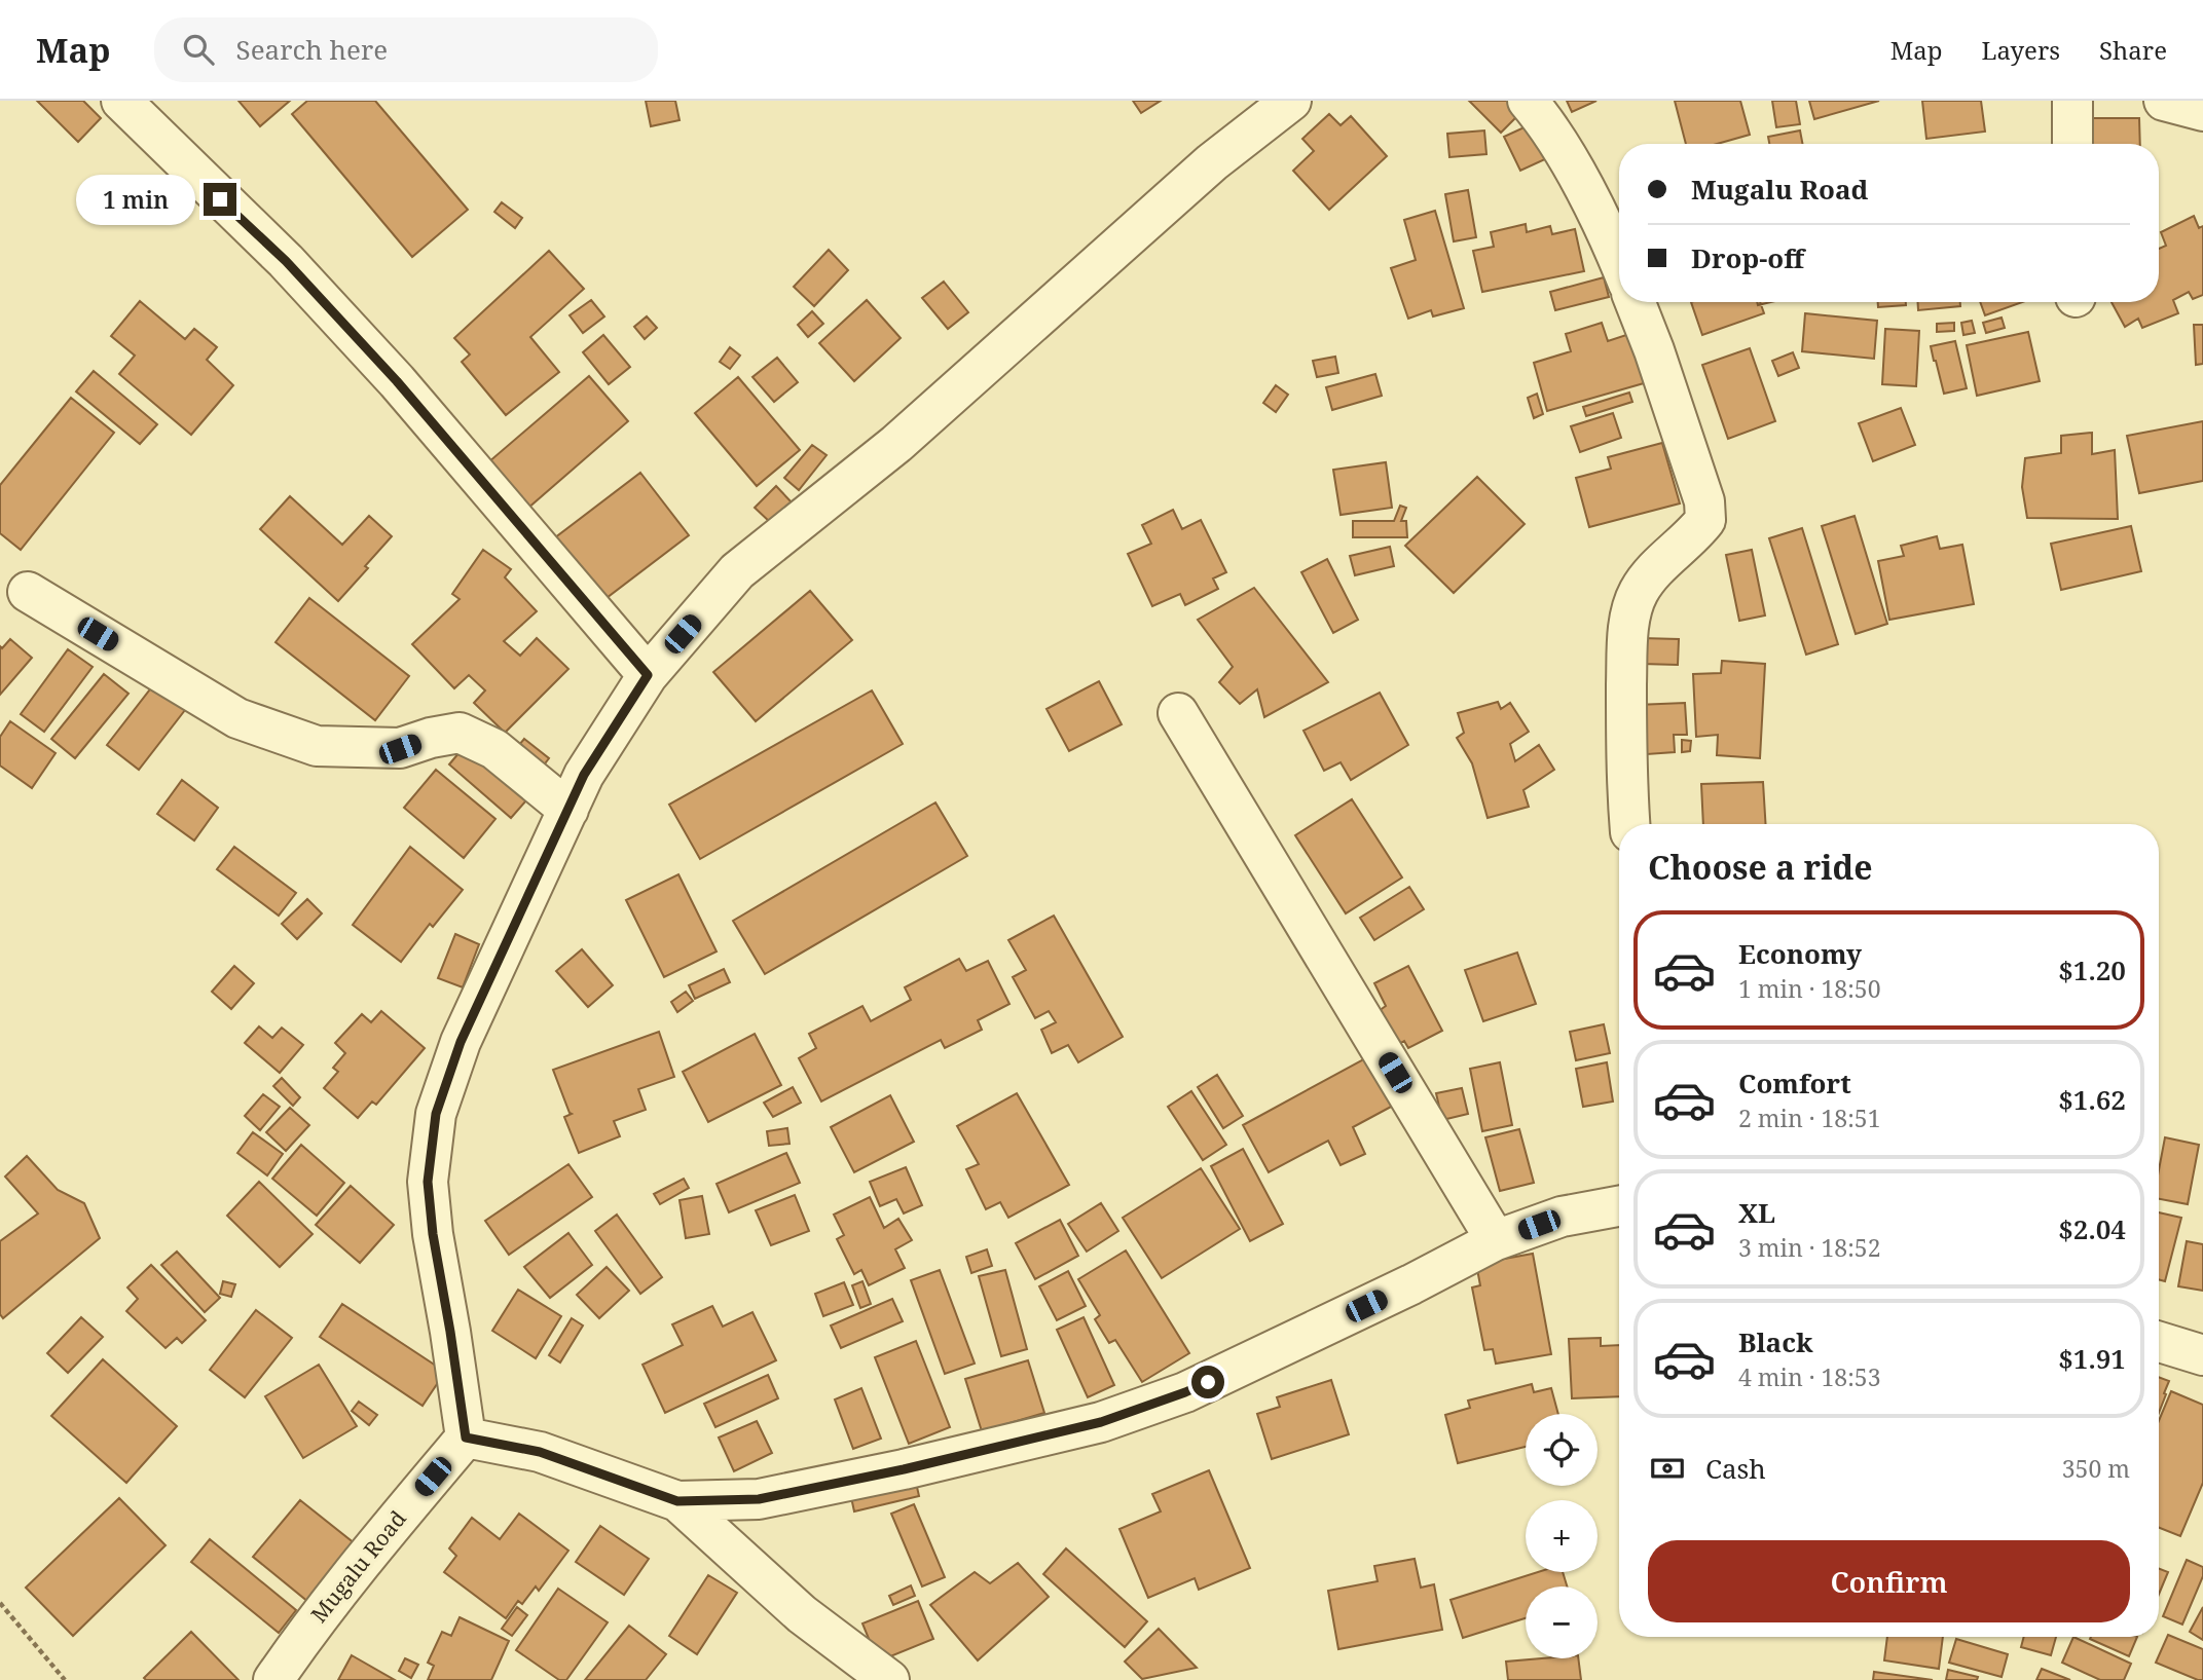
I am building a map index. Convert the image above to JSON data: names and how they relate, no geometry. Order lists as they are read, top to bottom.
{
  "streets": {
    "street": ["Mugalu Road"]
  },
  "page": {
    "header": "Map",
    "search": "Search here",
    "nav": ["Map", "Layers", "Share"],
    "banner": ["Mugalu Road", "Drop-off"],
    "bubble": "1 min",
    "heading": "Choose a ride",
    "list": [
      {
        "name": "Economy",
        "note": "1 min · 18:50",
        "value": "$1.20"
      },
      {
        "name": "Comfort",
        "note": "2 min · 18:51",
        "value": "$1.62"
      },
      {
        "name": "XL",
        "note": "3 min · 18:52",
        "value": "$2.04"
      },
      {
        "name": "Black",
        "note": "4 min · 18:53",
        "value": "$1.91"
      }
    ],
    "map_buttons": ["+", "−"],
    "pay": ["Cash", "350 m"],
    "buttons": "Confirm"
  }
}
